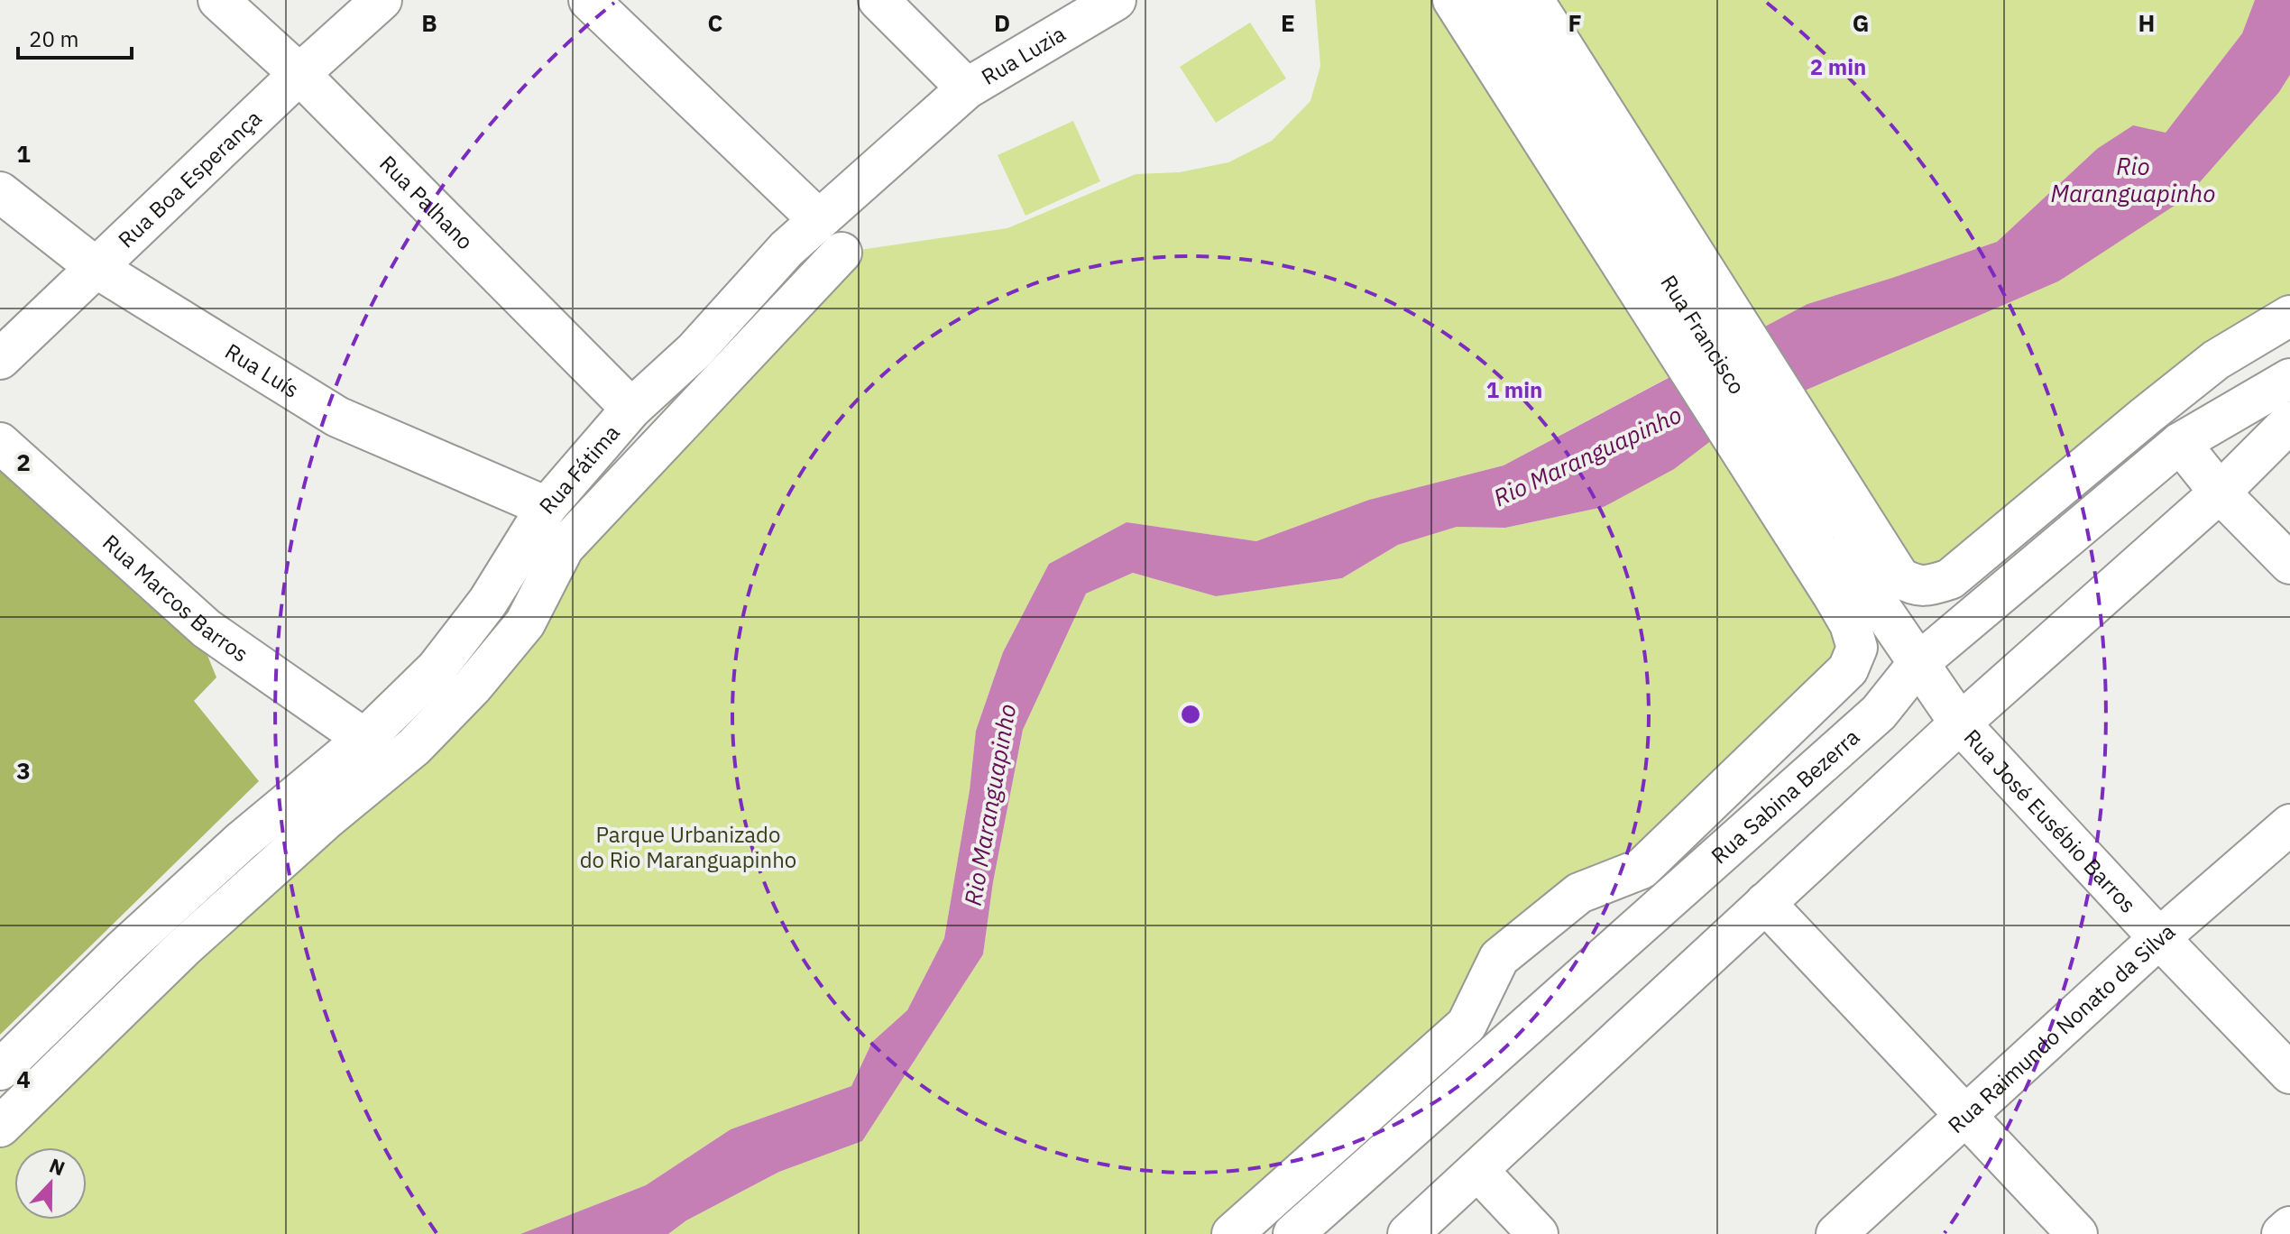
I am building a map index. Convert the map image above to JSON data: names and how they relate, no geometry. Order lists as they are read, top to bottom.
{
  "streets": {
    "street": [
      "Rua Luzia",
      "Rua Boa Esperança",
      "Rua Palhano",
      "Rua Francisco",
      "Rua Luís",
      "Rua Fátima",
      "Rua Marcos Barros",
      "Rua Sabina Bezerra",
      "Rua José Eusébio Barros",
      "Rua Raimundo Nonato da Silva"
    ]
  },
  "crossings": [
    ["Rua Luzia", "Rua Fátima"],
    ["Rua Boa Esperança", "Rua Palhano"],
    ["Rua Boa Esperança", "Rua Luís"],
    ["Rua Palhano", "Rua Fátima"],
    ["Rua Francisco", "Rua Sabina Bezerra"],
    ["Rua Francisco", "Rua José Eusébio Barros"],
    ["Rua Luís", "Rua Fátima"],
    ["Rua Fátima", "Rua Marcos Barros"],
    ["Rua Sabina Bezerra", "Rua José Eusébio Barros"],
    ["Rua José Eusébio Barros", "Rua Raimundo Nonato da Silva"]
  ],
  "water": ["Rio Maranguapinho"],
  "parks": ["Parque Urbanizado do Rio Maranguapinho"],
  "scale_bar": "20 m",
  "north": "top",
  "grid": {
    "columns": [
      "B",
      "C",
      "D",
      "E",
      "F",
      "G",
      "H"
    ],
    "rows": [
      "1",
      "2",
      "3",
      "4"
    ]
  },
  "rings": ["2 min", "1 min"]
}
